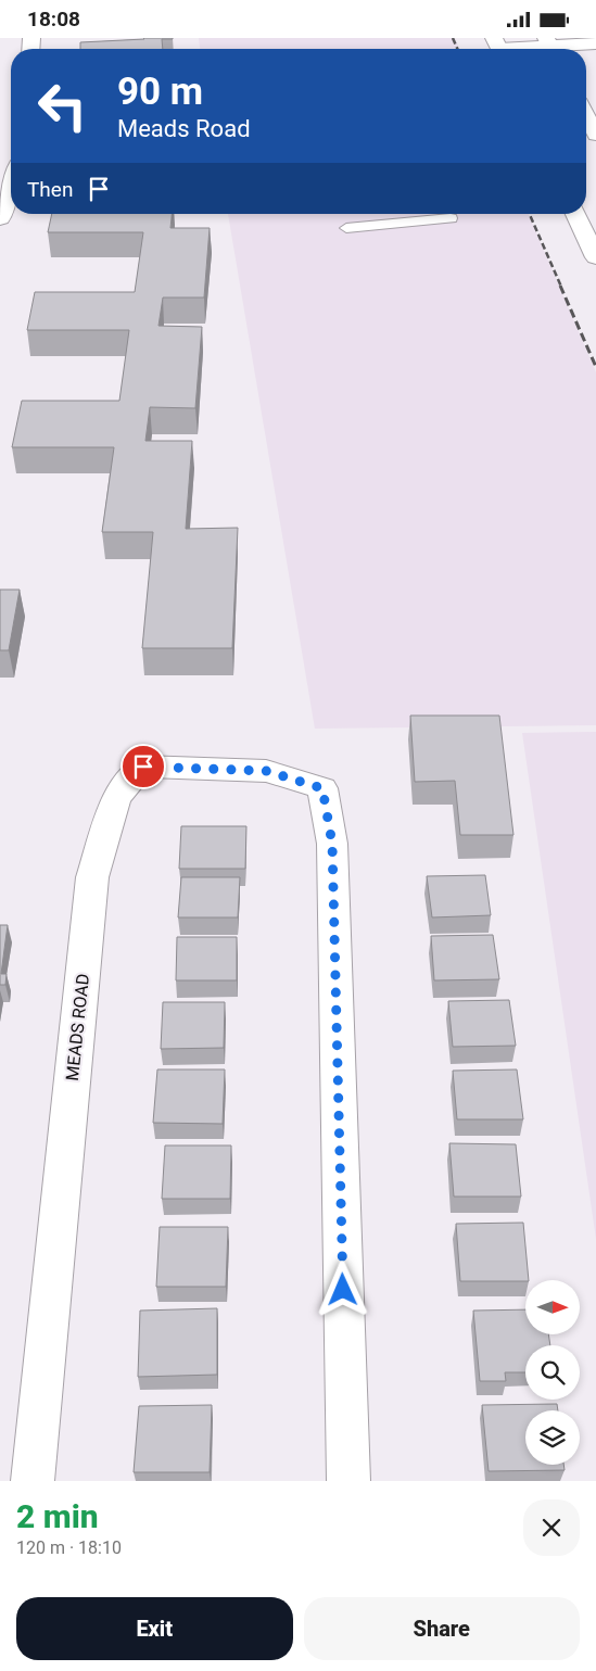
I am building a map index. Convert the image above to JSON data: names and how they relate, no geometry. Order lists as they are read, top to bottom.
{
  "streets": {
    "street": ["MEADS ROAD"]
  },
  "north": "right",
  "page": {
    "status": "18:08",
    "turn": ["90 m", "Meads Road"],
    "then": "Then",
    "heading": ["2 min", "120 m · 18:10"],
    "buttons": ["Exit", "Share"]
  }
}
